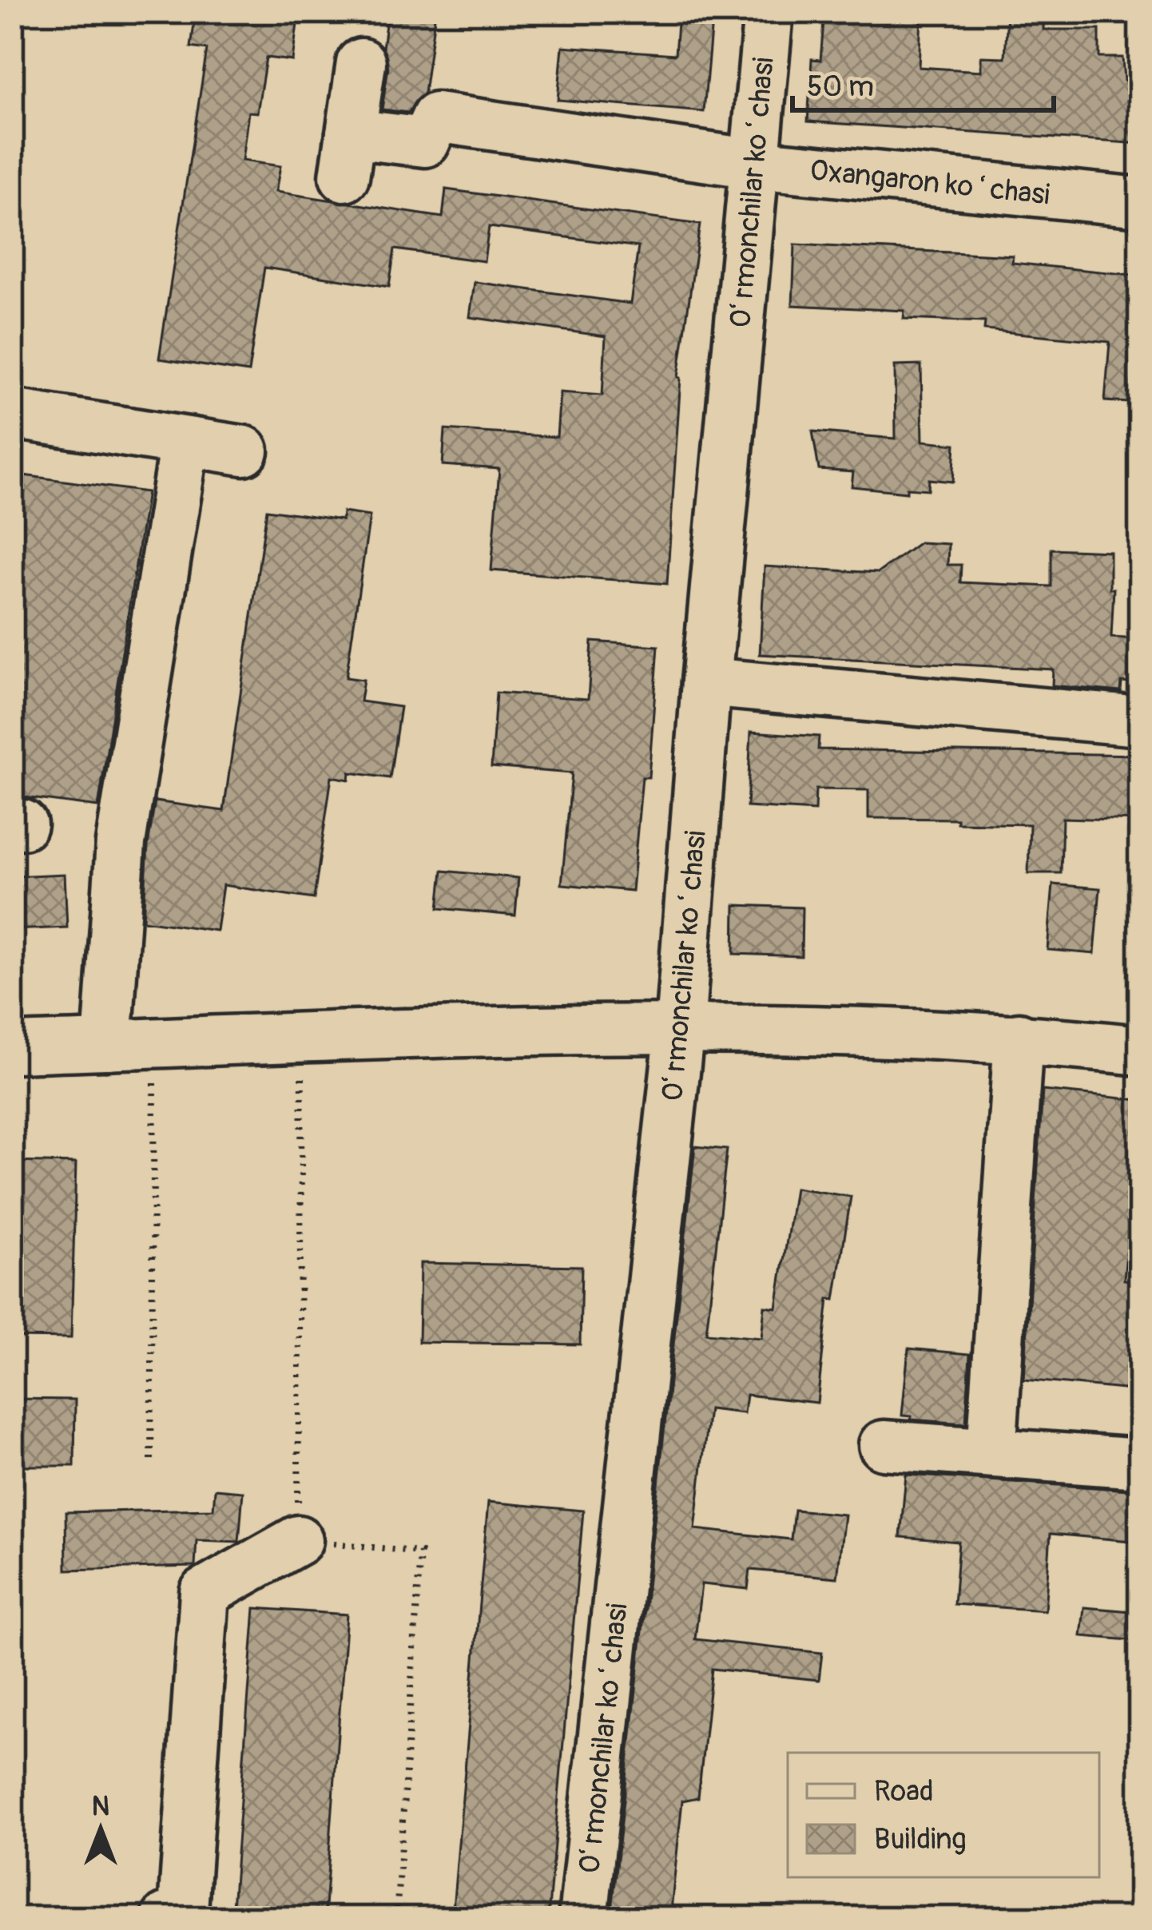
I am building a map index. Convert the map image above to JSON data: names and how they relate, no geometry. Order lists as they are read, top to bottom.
{
  "streets": {
    "street": ["Oxangaron koʻchasi", "Oʻrmonchilar koʻchasi"]
  },
  "crossings": [
    ["Oxangaron koʻchasi", "Oʻrmonchilar koʻchasi"]
  ],
  "legend": ["Road", "Building"],
  "scale_bar": "50 m",
  "north": "top"
}
